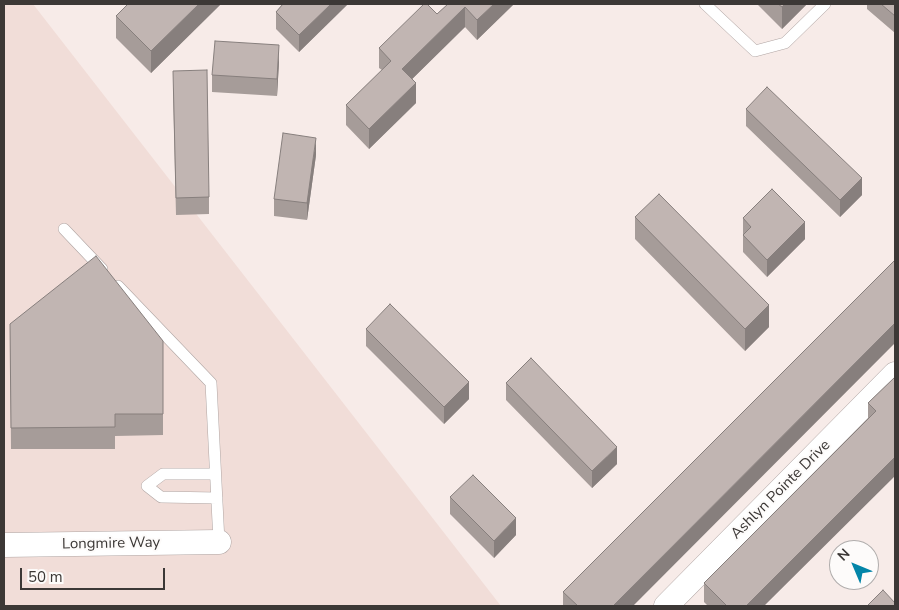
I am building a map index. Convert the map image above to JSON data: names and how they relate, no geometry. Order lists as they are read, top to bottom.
{
  "streets": {
    "street": ["Ashlyn Pointe Drive", "Longmire Way"]
  },
  "scale_bar": "50 m",
  "north": "top left"
}
